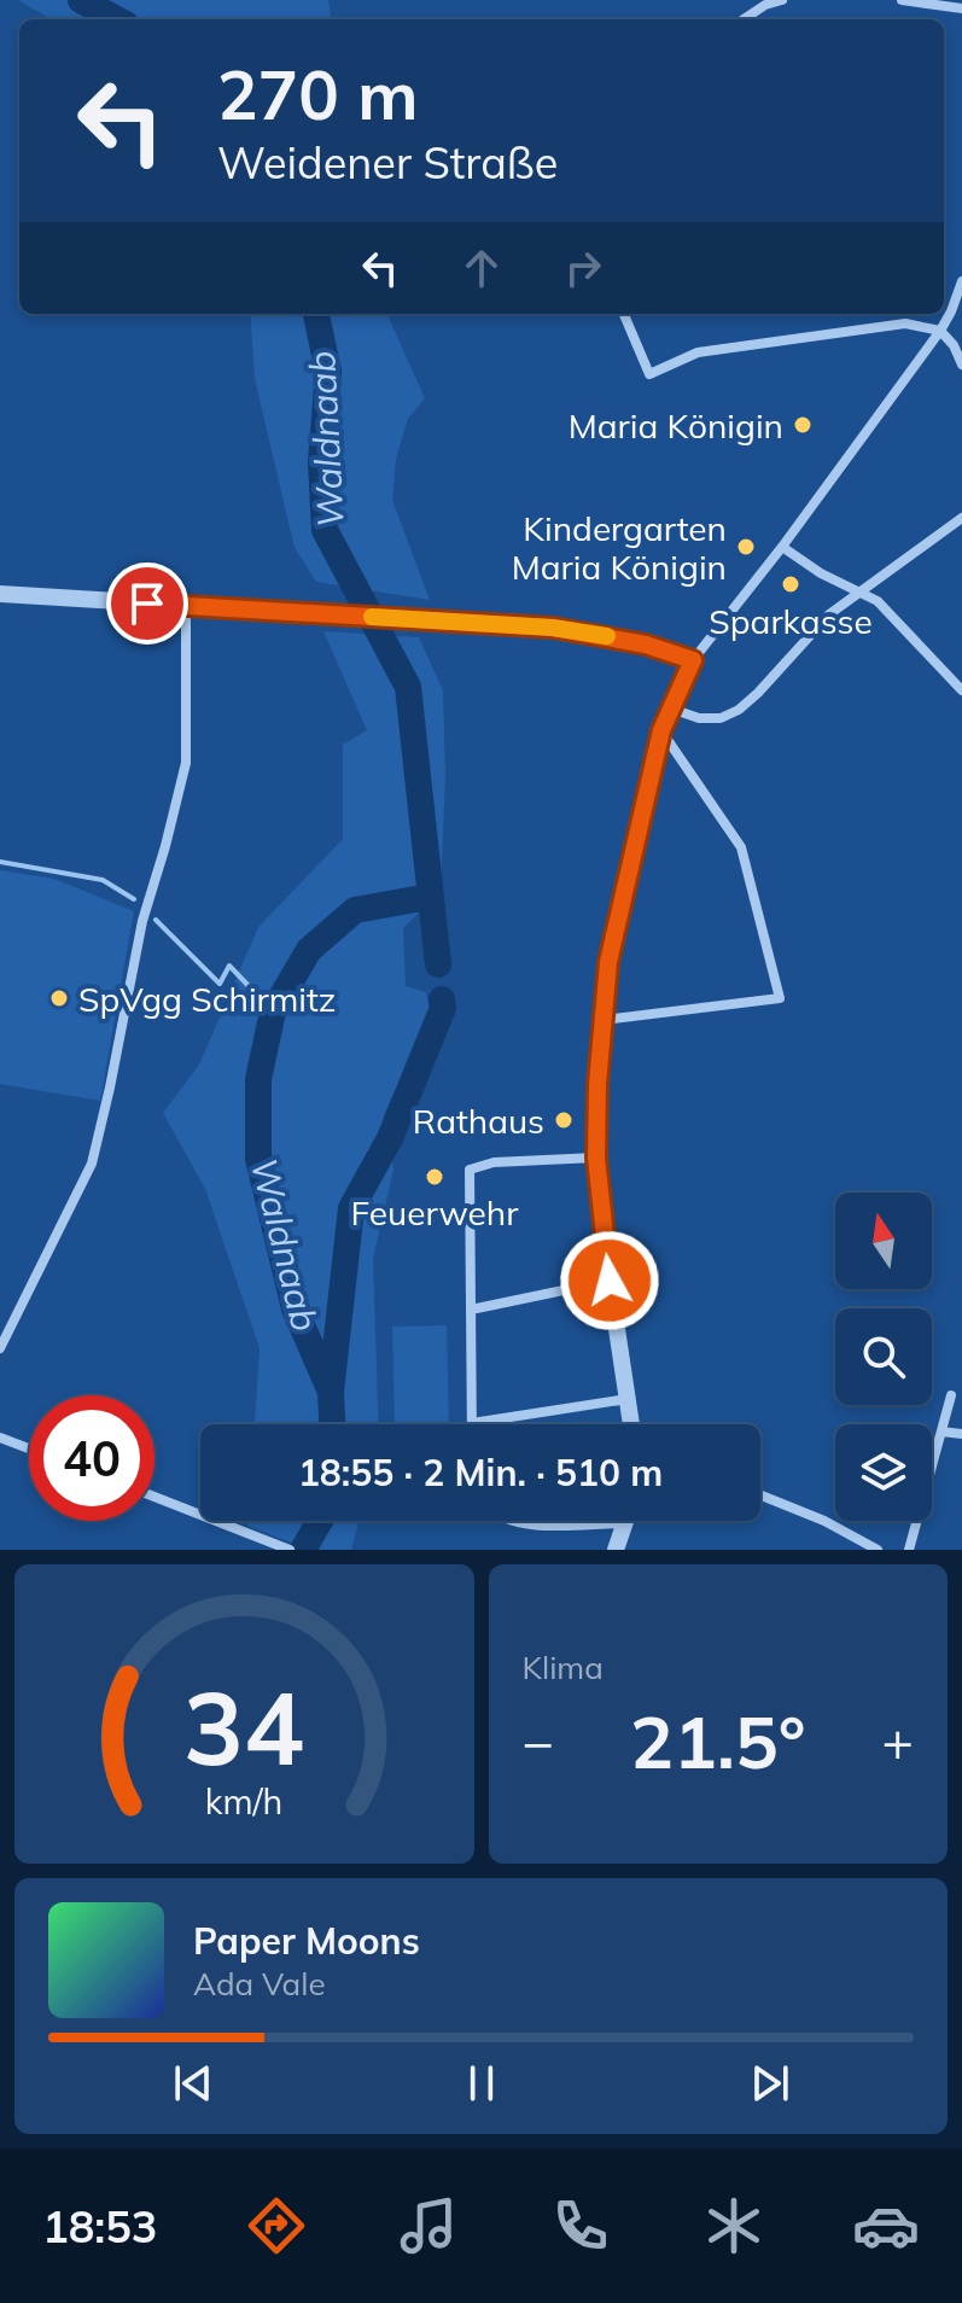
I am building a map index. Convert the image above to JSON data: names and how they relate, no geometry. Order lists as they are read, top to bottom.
{
  "water": ["Waldnaab"],
  "places": [
    "Maria Königin",
    "Kindergarten Maria Königin",
    "Sparkasse",
    "SpVgg Schirmitz",
    "Rathaus",
    "Feuerwehr"
  ],
  "north": "top",
  "page": {
    "turn": ["270 m", "Weidener Straße"],
    "limit": "40",
    "trip": "18:55 · 2 Min. · 510 m",
    "tile": "Klima",
    "heat": ["−", "21.5°", "+"],
    "song": ["Paper Moons", "Ada Vale"],
    "tabs": "18:53",
    "gauge": ["34", "km/h"]
  }
}
